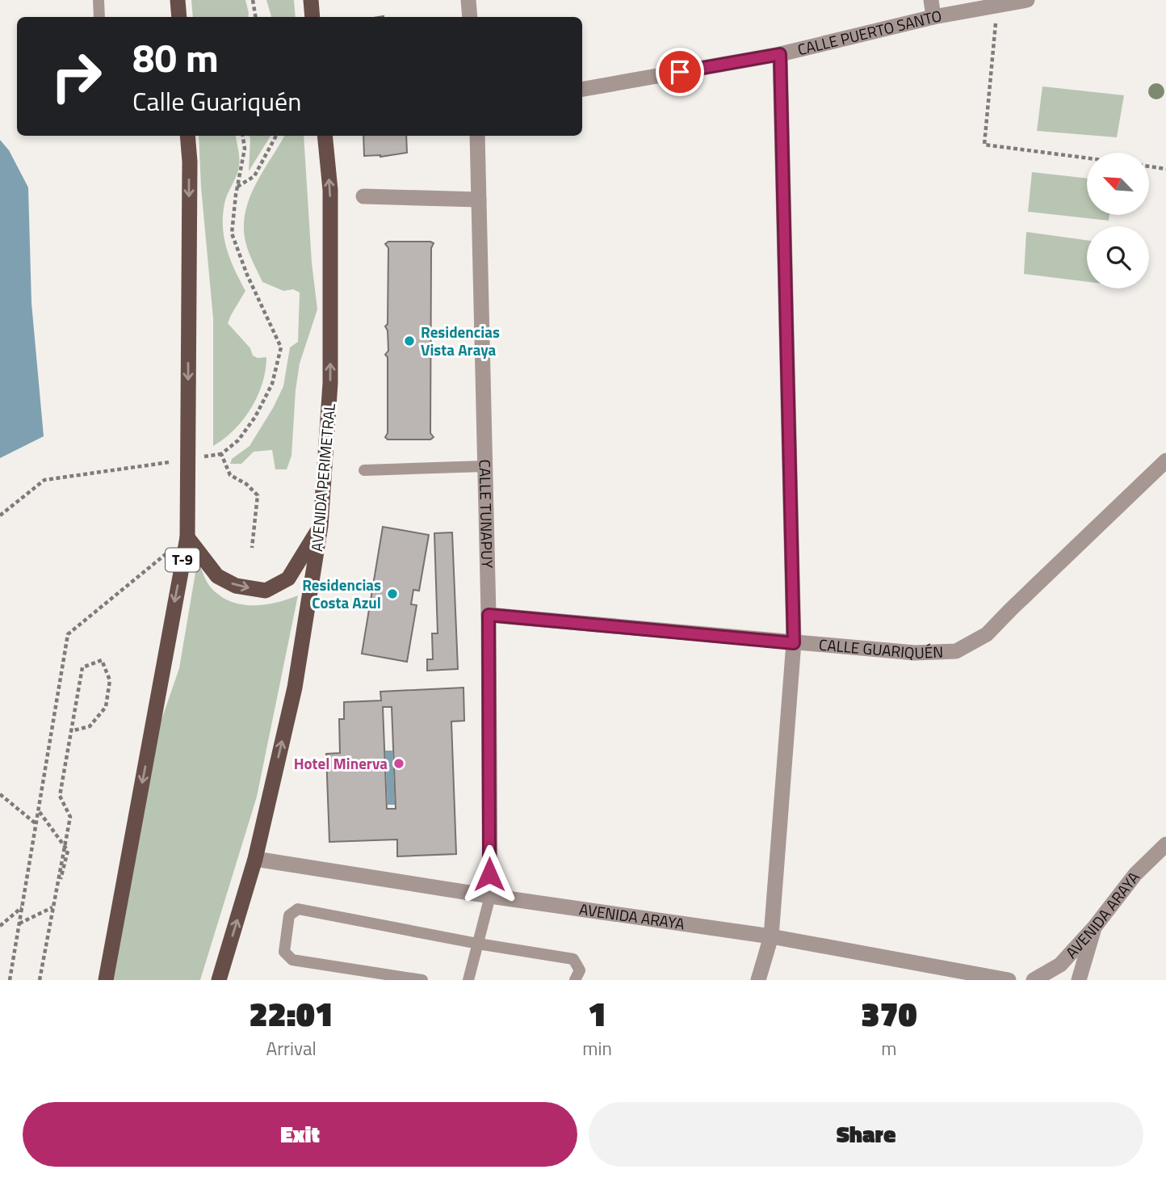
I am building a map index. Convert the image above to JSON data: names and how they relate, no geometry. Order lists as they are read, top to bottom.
{
  "streets": {
    "main road": ["AVENIDA PERIMETRAL", "T-9"],
    "street": [
      "CALLE PUERTO SANTO",
      "CALLE TUNAPUY",
      "CALLE GUARIQUÉN",
      "AVENIDA ARAYA"
    ]
  },
  "crossings": [
    ["AVENIDA PERIMETRAL", "T-9"],
    ["AVENIDA PERIMETRAL", "AVENIDA ARAYA"],
    ["CALLE TUNAPUY", "CALLE GUARIQUÉN"],
    ["CALLE TUNAPUY", "AVENIDA ARAYA"]
  ],
  "places": ["Residencias Vista Araya", "Residencias Costa Azul", "Hotel Minerva"],
  "north": "top left",
  "page": {
    "turn": ["80 m", "Calle Guariquén"],
    "eta": [
      "22:01",
      "Arrival",
      "1",
      "min",
      "370",
      "m"
    ],
    "buttons": ["Exit", "Share"]
  }
}
